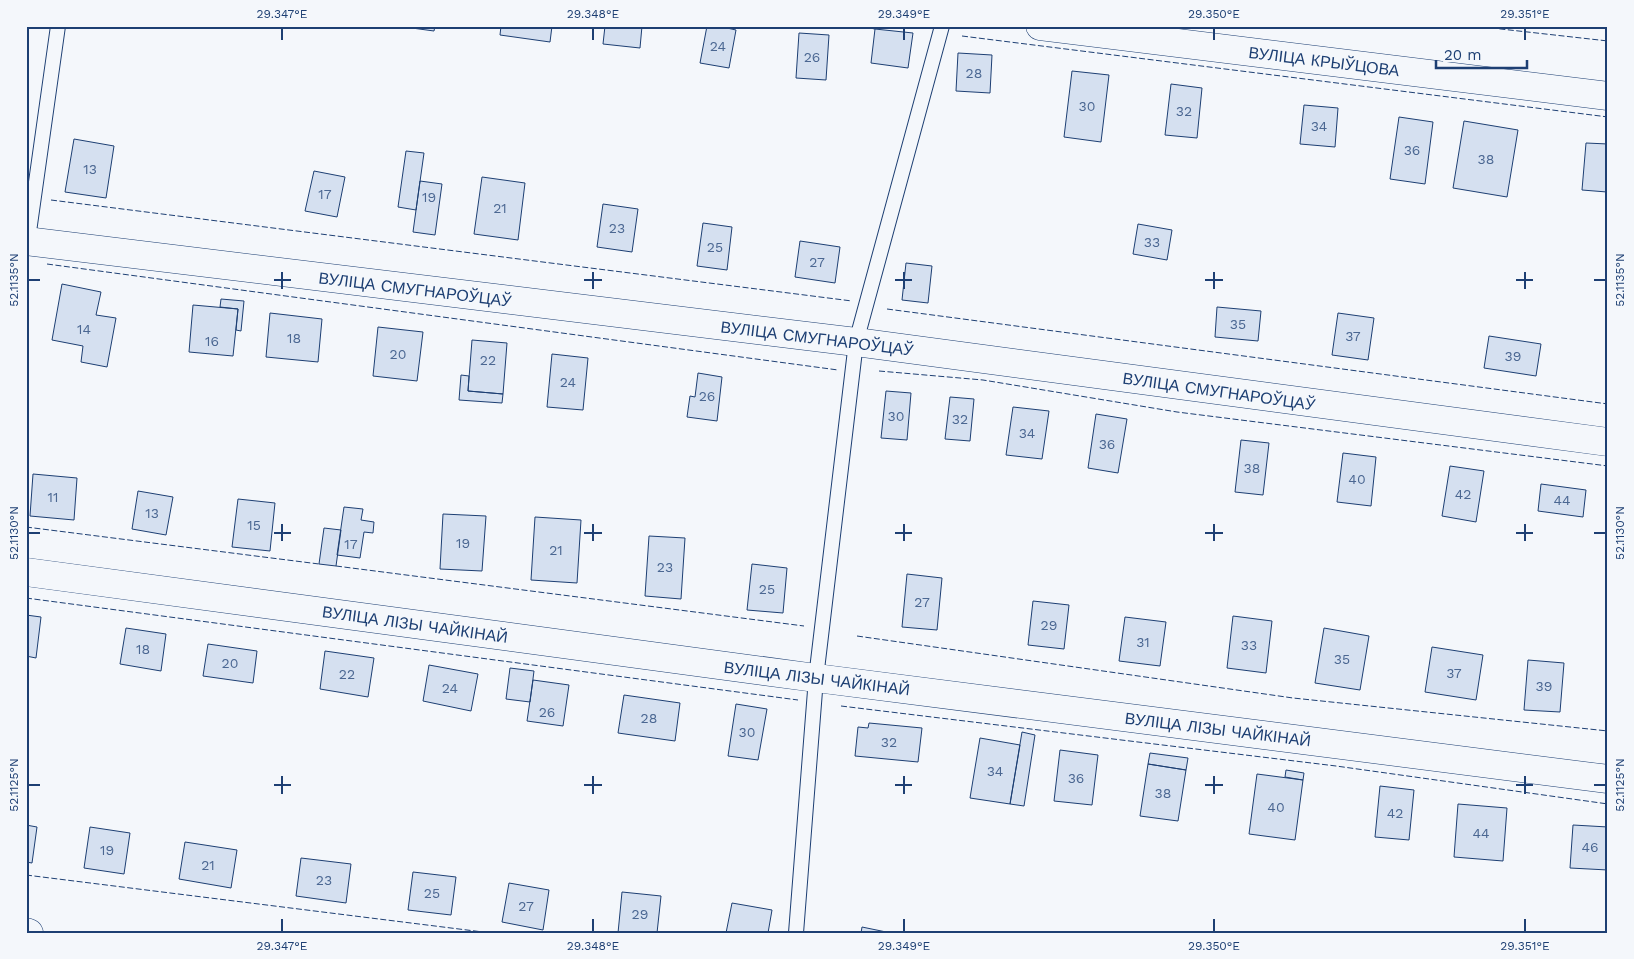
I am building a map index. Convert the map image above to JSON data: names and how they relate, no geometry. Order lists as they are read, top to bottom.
{
  "streets": {
    "street": ["ВУЛІЦА КРЫЎЦОВА", "ВУЛІЦА СМУГНАРОЎЦАЎ", "ВУЛІЦА ЛІЗЫ ЧАЙКІНАЙ"]
  },
  "house_numbers": [
    "24",
    "26",
    "28",
    "30",
    "32",
    "34",
    "36",
    "38",
    "13",
    "17",
    "19",
    "21",
    "23",
    "33",
    "25",
    "27",
    "35",
    "14",
    "37",
    "18",
    "16",
    "20",
    "39",
    "22",
    "24",
    "26",
    "30",
    "32",
    "34",
    "36",
    "38",
    "40",
    "42",
    "11",
    "44",
    "13",
    "15",
    "19",
    "17",
    "21",
    "23",
    "25",
    "27",
    "29",
    "31",
    "33",
    "18",
    "35",
    "20",
    "37",
    "22",
    "39",
    "24",
    "26",
    "28",
    "30",
    "32",
    "34",
    "36",
    "38",
    "40",
    "42",
    "44",
    "46",
    "19",
    "21",
    "23",
    "25",
    "27",
    "29"
  ],
  "scale_bar": "20 m",
  "coordinates": [
    "29.347°E",
    "29.348°E",
    "29.349°E",
    "29.350°E",
    "29.351°E",
    "52.1135°N",
    "52.1130°N",
    "52.1125°N"
  ]
}
